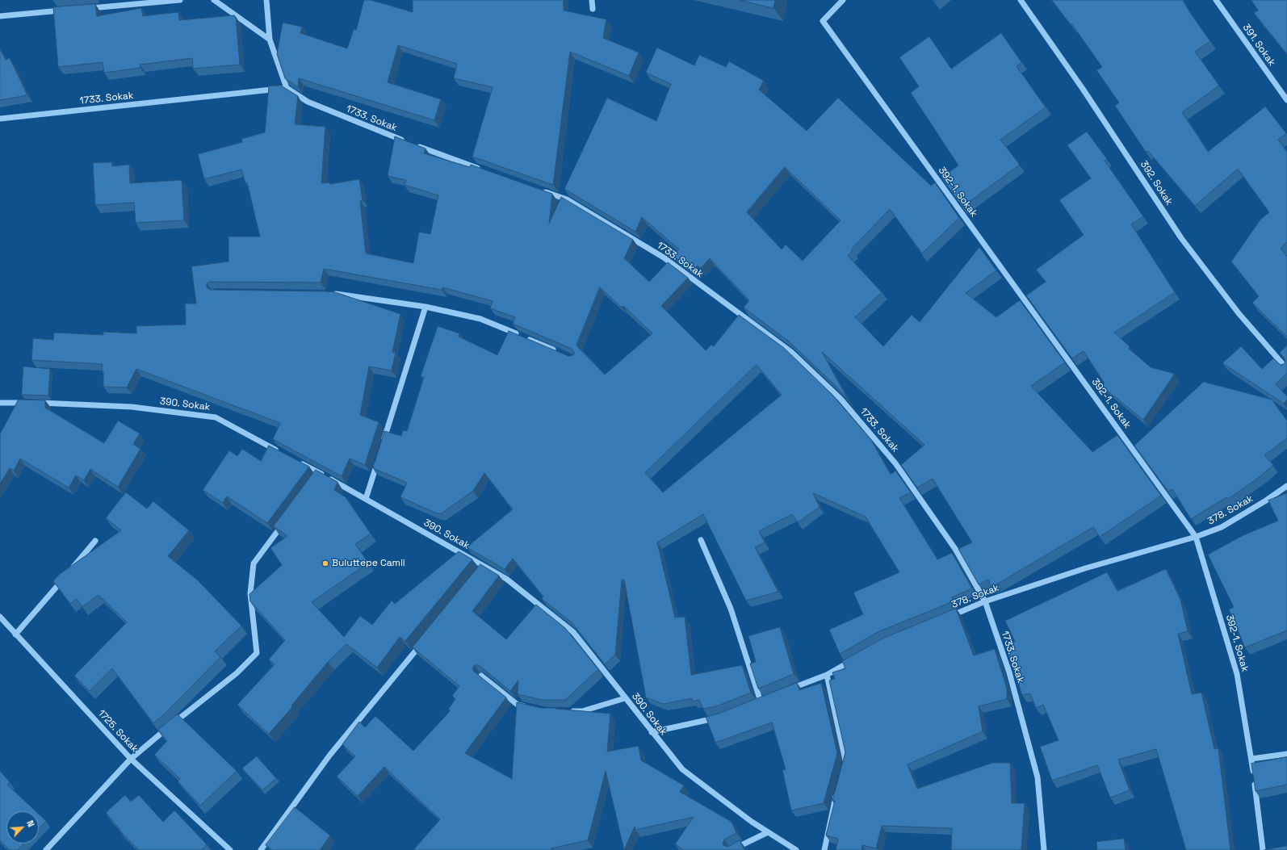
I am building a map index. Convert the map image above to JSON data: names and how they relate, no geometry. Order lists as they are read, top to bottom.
{
  "streets": {
    "street": [
      "391. Sokak",
      "1733. Sokak",
      "392. Sokak",
      "392-1. Sokak",
      "390. Sokak",
      "378. Sokak",
      "1725. Sokak"
    ]
  },
  "crossings": [
    ["1733. Sokak", "378. Sokak"],
    ["392-1. Sokak", "378. Sokak"]
  ],
  "places": ["Buluttepe Camii"],
  "north": "top right"
}
